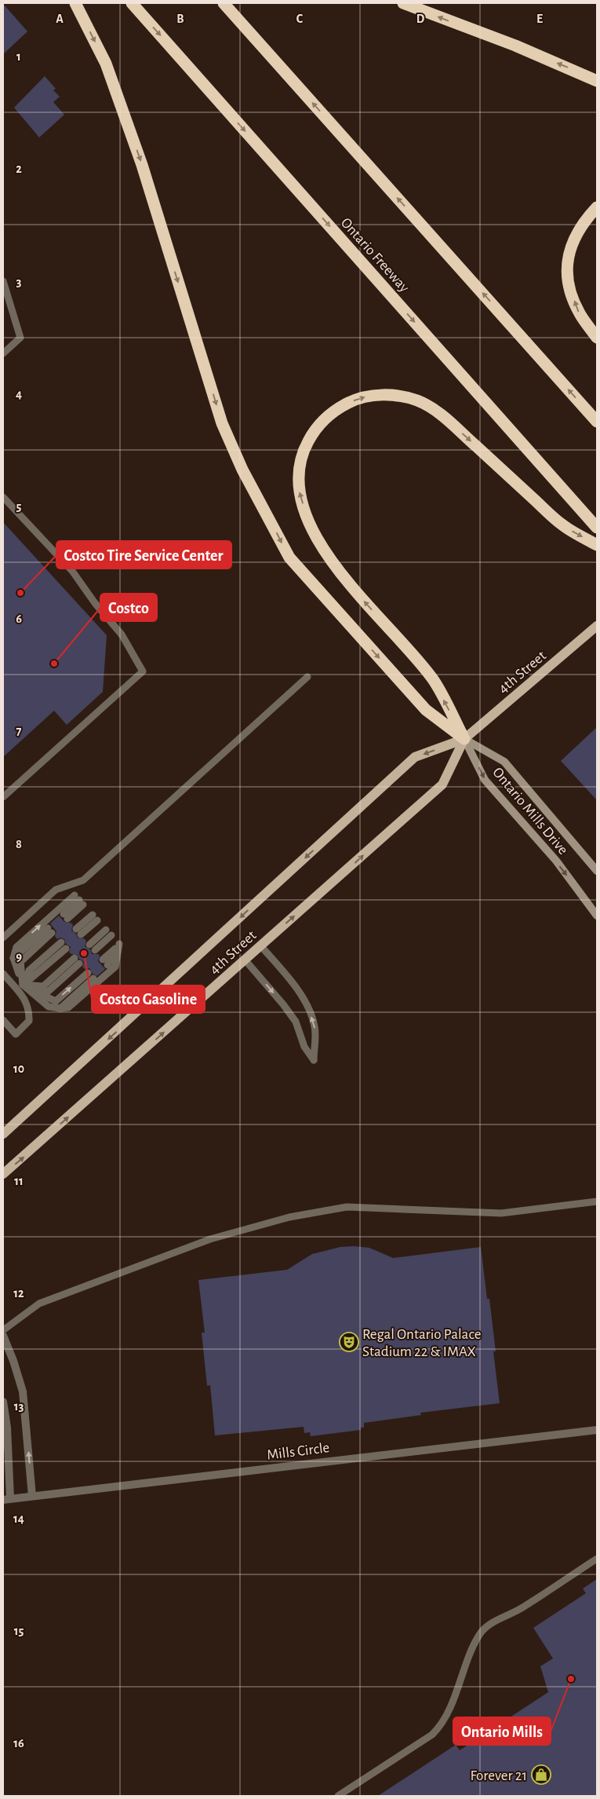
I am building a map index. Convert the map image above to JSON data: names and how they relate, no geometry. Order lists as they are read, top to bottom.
{
  "streets": {
    "highway": ["Ontario Freeway"],
    "main road": ["4th Street"],
    "street": ["Ontario Mills Drive", "Mills Circle"]
  },
  "crossings": [
    ["4th Street", "Ontario Mills Drive"]
  ],
  "places": {
    "other": [
      "Costco Tire Service Center",
      "Costco",
      "Costco Gasoline",
      "Ontario Mills"
    ],
    "theatre": ["Regal Ontario Palace Stadium 22 & IMAX"],
    "shop": ["Forever 21"]
  },
  "grid": {
    "columns": [
      "A",
      "B",
      "C",
      "D",
      "E"
    ],
    "rows": [
      "1",
      "2",
      "3",
      "4",
      "5",
      "6",
      "7",
      "8",
      "9",
      "10",
      "11",
      "12",
      "13",
      "14",
      "15",
      "16"
    ]
  }
}
